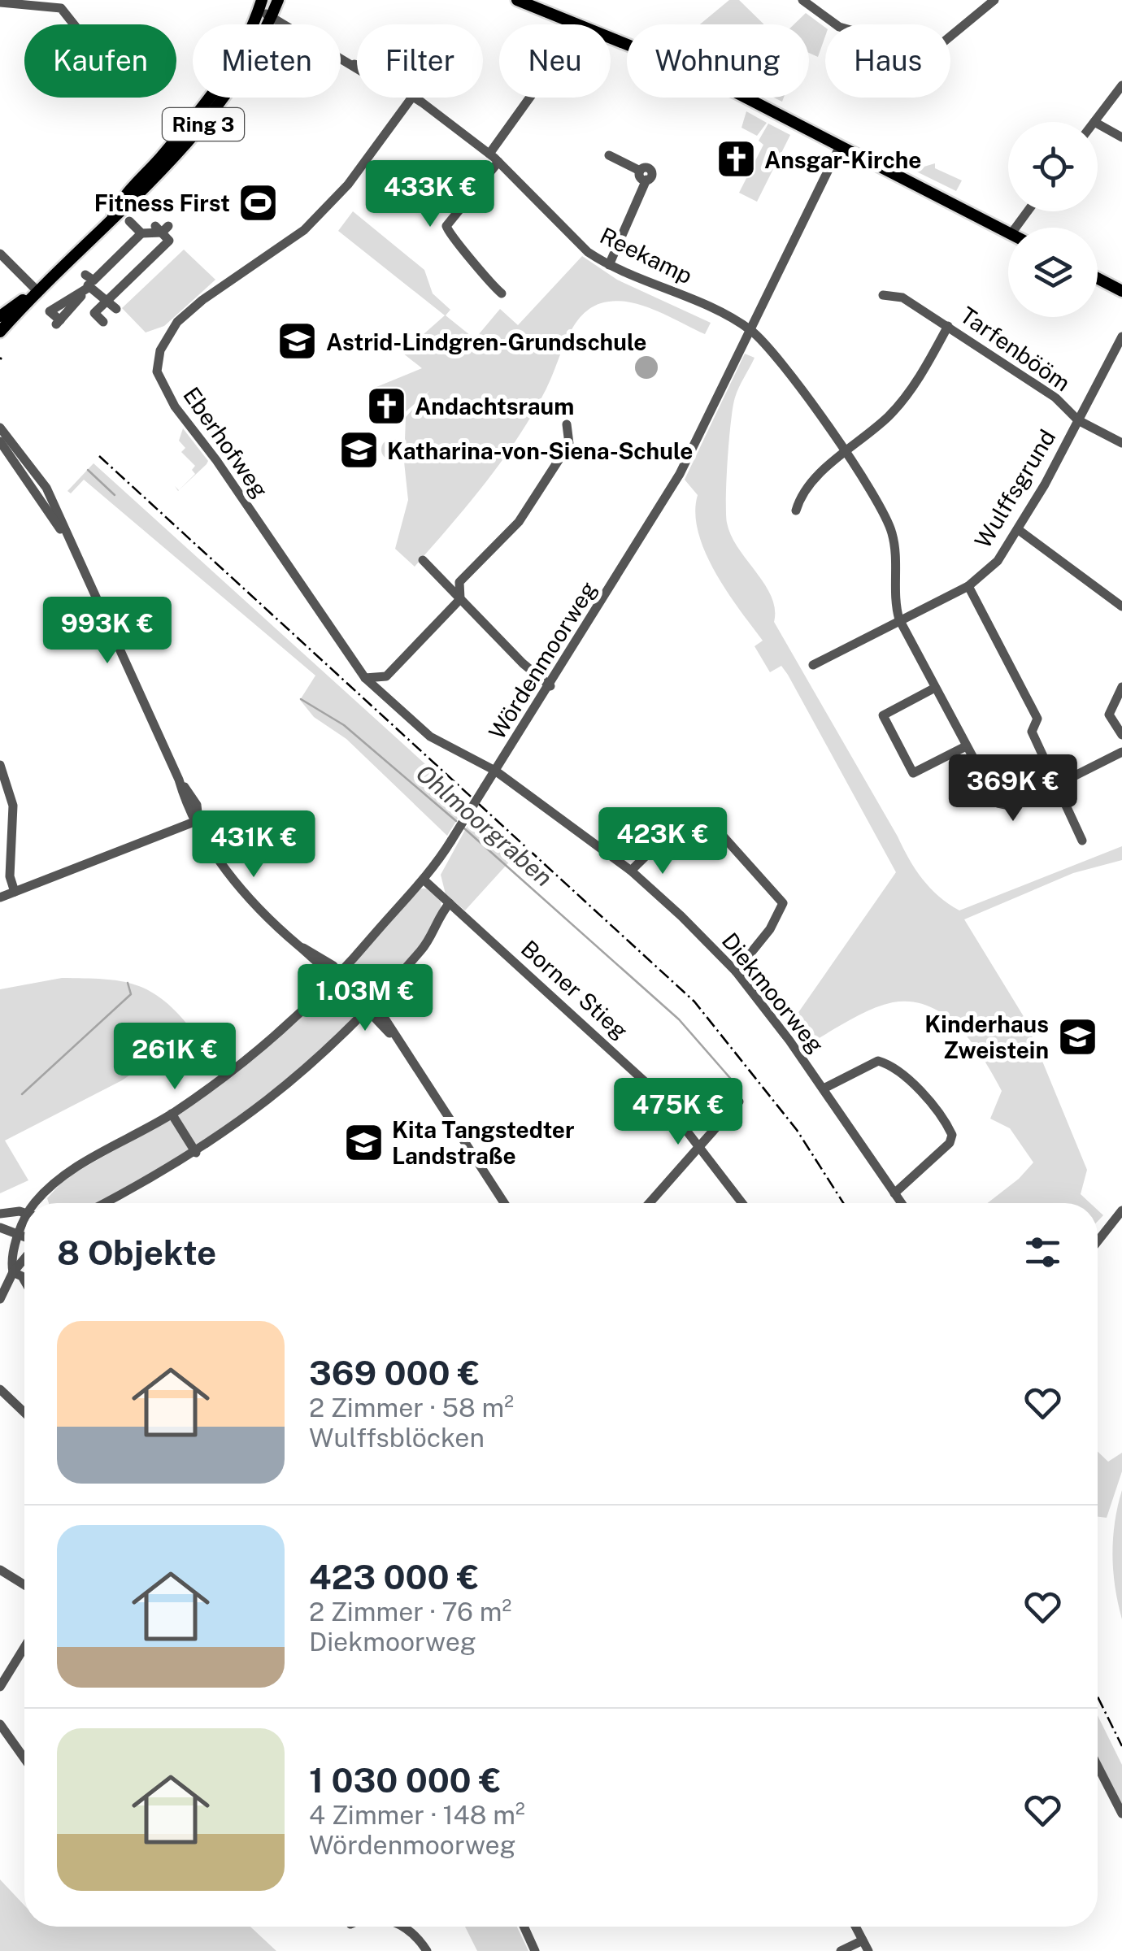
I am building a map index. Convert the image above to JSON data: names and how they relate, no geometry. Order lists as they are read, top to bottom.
{
  "streets": {
    "main road": ["Ring 3"],
    "street": [
      "Reekamp",
      "Tarfenbööm",
      "Eberhofweg",
      "Wulffsgrund",
      "Wördenmoorweg",
      "Borner Stieg",
      "Diekmoorweg"
    ]
  },
  "crossings": [
    ["Ring 3", "Reekamp"],
    ["Reekamp", "Wulffsgrund"],
    ["Reekamp", "Wördenmoorweg"],
    ["Tarfenbööm", "Wulffsgrund"],
    ["Eberhofweg", "Wördenmoorweg"],
    ["Eberhofweg", "Diekmoorweg"],
    ["Wördenmoorweg", "Borner Stieg"],
    ["Wördenmoorweg", "Diekmoorweg"]
  ],
  "water": ["Ohlmoorgraben"],
  "places": {
    "church": ["Ansgar-Kirche", "Andachtsraum"],
    "sports": ["Fitness First"],
    "school or university": [
      "Astrid-Lindgren-Grundschule",
      "Katharina-von-Siena-Schule",
      "Kinderhaus Zweistein",
      "Kita Tangstedter Landstraße"
    ]
  },
  "page": {
    "chip": [
      "Kaufen",
      "Mieten",
      "Filter",
      "Neu",
      "Wohnung",
      "Haus"
    ],
    "price": [
      "433K €",
      "993K €",
      "369K €",
      "423K €",
      "431K €",
      "1.03M €",
      "261K €",
      "475K €"
    ],
    "heading": "8 Objekte",
    "list": [
      {
        "name": "369 000 €",
        "note": "2 Zimmer · 58 m² · Wulffsblöcken"
      },
      {
        "name": "423 000 €",
        "note": "2 Zimmer · 76 m² · Diekmoorweg"
      },
      {
        "name": "1 030 000 €",
        "note": "4 Zimmer · 148 m² · Wördenmoorweg"
      }
    ]
  }
}
